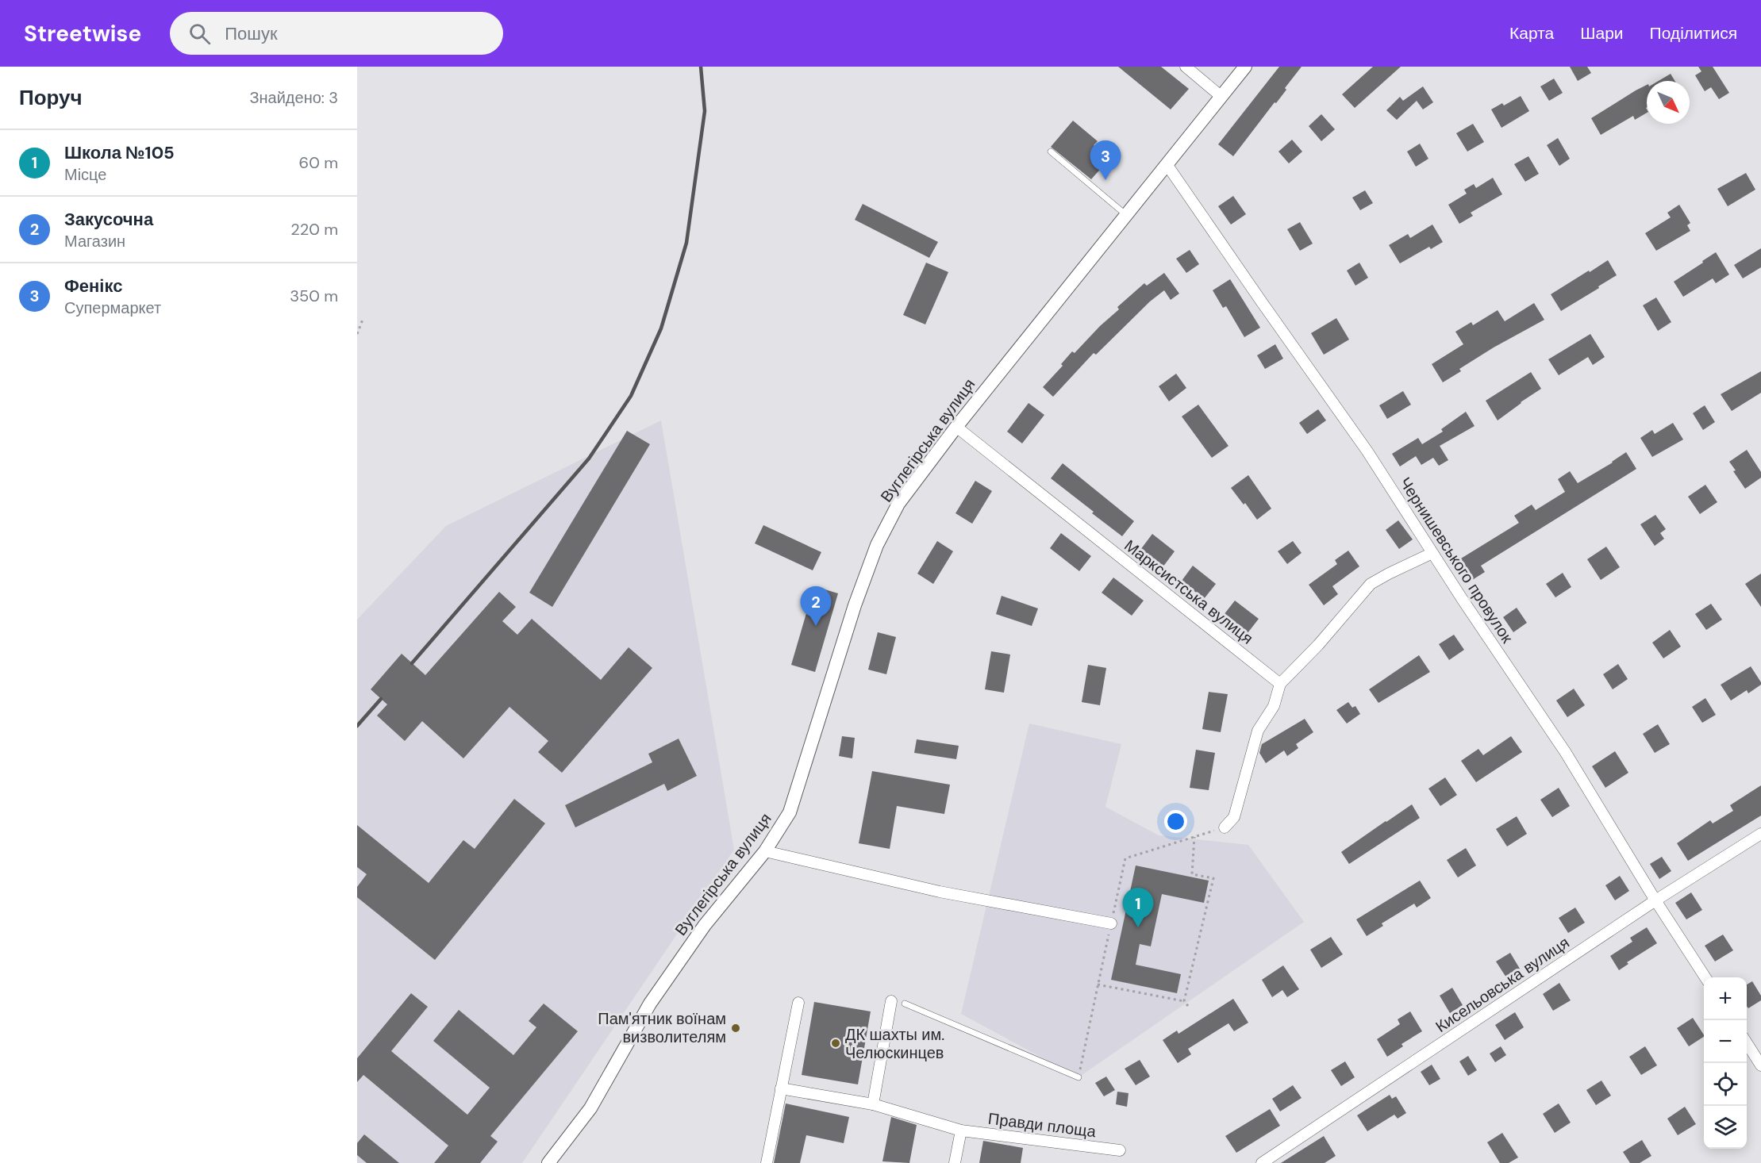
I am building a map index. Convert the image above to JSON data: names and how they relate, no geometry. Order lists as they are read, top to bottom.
{
  "streets": {
    "street": [
      "Вуглегірська вулиця",
      "Чернишевського провулок",
      "Марксистська вулиця",
      "Кисельовська вулиця",
      "Правди площа"
    ]
  },
  "crossings": [
    ["Вуглегірська вулиця", "Чернишевського провулок"],
    ["Вуглегірська вулиця", "Марксистська вулиця"],
    ["Чернишевського провулок", "Кисельовська вулиця"]
  ],
  "places": ["Пам'ятник воїнам визволителям", "ДК шахты им. Челюскинцев"],
  "north": "bottom right",
  "page": {
    "header": "Streetwise",
    "search": "Пошук",
    "nav": ["Карта", "Шари", "Поділитися"],
    "heading": ["Поруч", "Знайдено: 3"],
    "list": [
      {
        "mark": "1",
        "name": "Школа №105",
        "note": "Місце",
        "value": "60 m"
      },
      {
        "mark": "2",
        "name": "Закусочна",
        "note": "Магазин",
        "value": "220 m"
      },
      {
        "mark": "3",
        "name": "Фенікс",
        "note": "Супермаркет",
        "value": "350 m"
      }
    ],
    "pins": ["3", "2", "1"],
    "map_buttons": ["+", "−"]
  }
}
